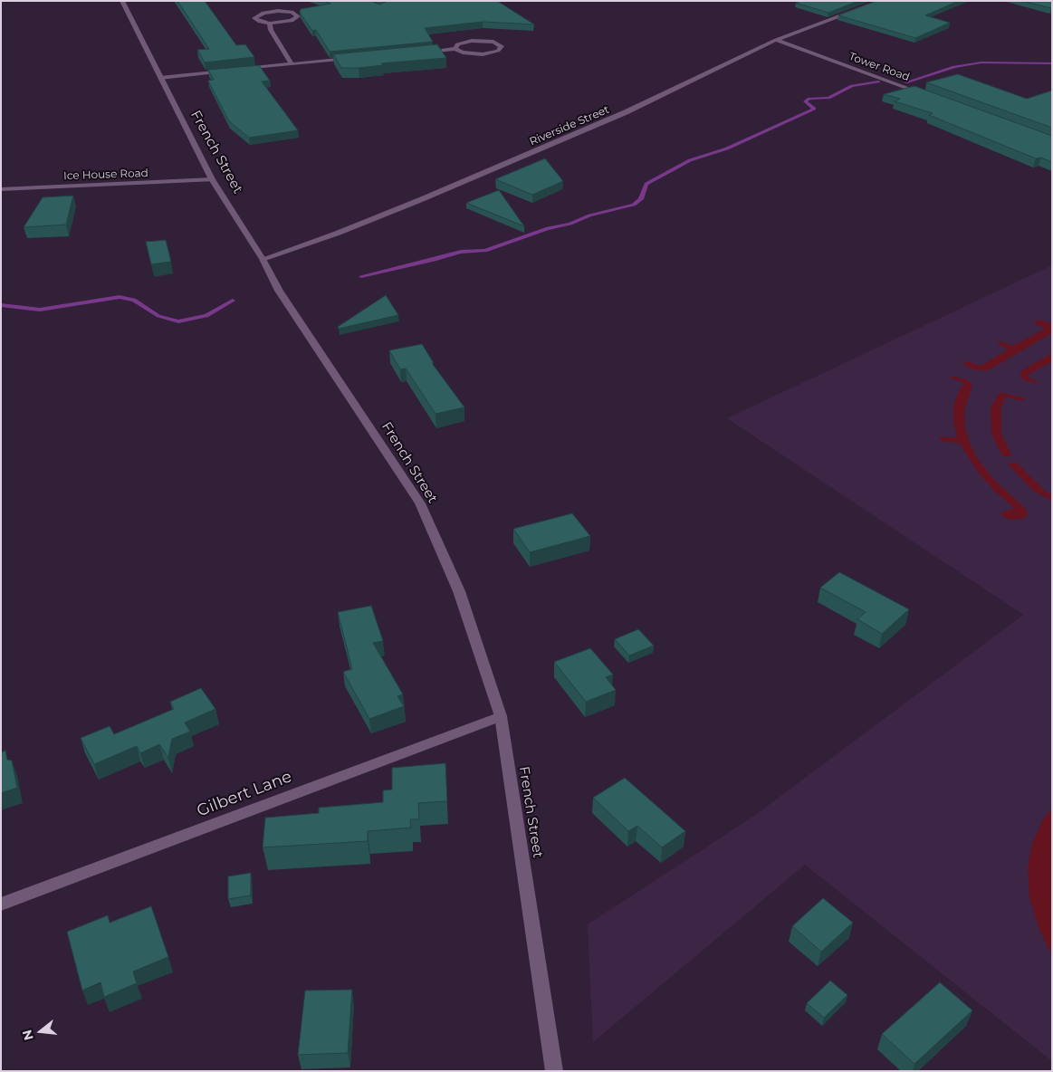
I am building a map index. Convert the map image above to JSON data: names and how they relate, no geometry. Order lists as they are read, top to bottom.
{
  "streets": {
    "street": [
      "Tower Road",
      "Riverside Street",
      "French Street",
      "Ice House Road",
      "Gilbert Lane"
    ]
  },
  "crossings": [
    ["Tower Road", "Riverside Street"],
    ["Riverside Street", "French Street"],
    ["French Street", "Ice House Road"],
    ["French Street", "Gilbert Lane"]
  ],
  "north": "left"
}
